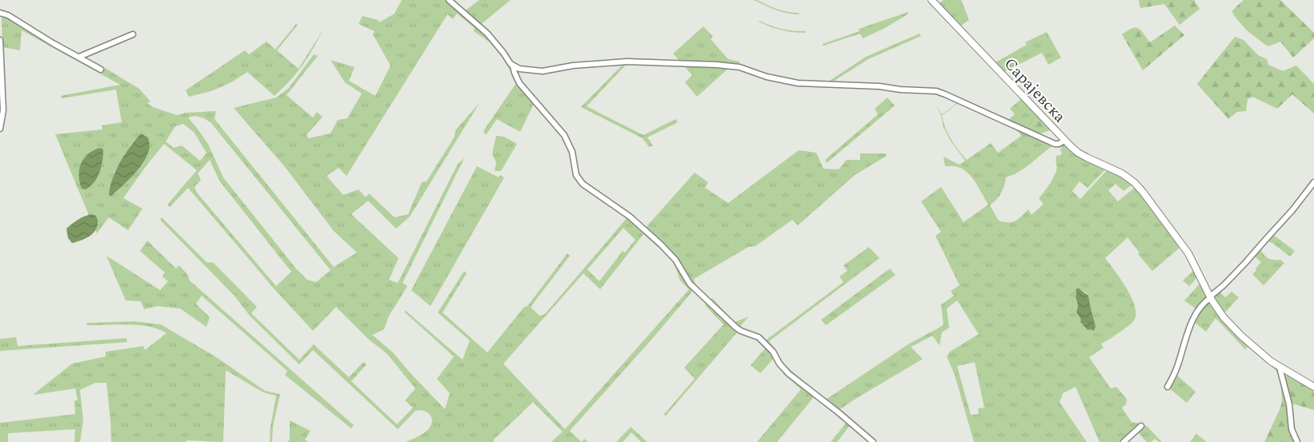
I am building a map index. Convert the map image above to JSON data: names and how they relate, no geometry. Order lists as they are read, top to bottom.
{
  "streets": {
    "main road": ["Сарајевска"]
  }
}
